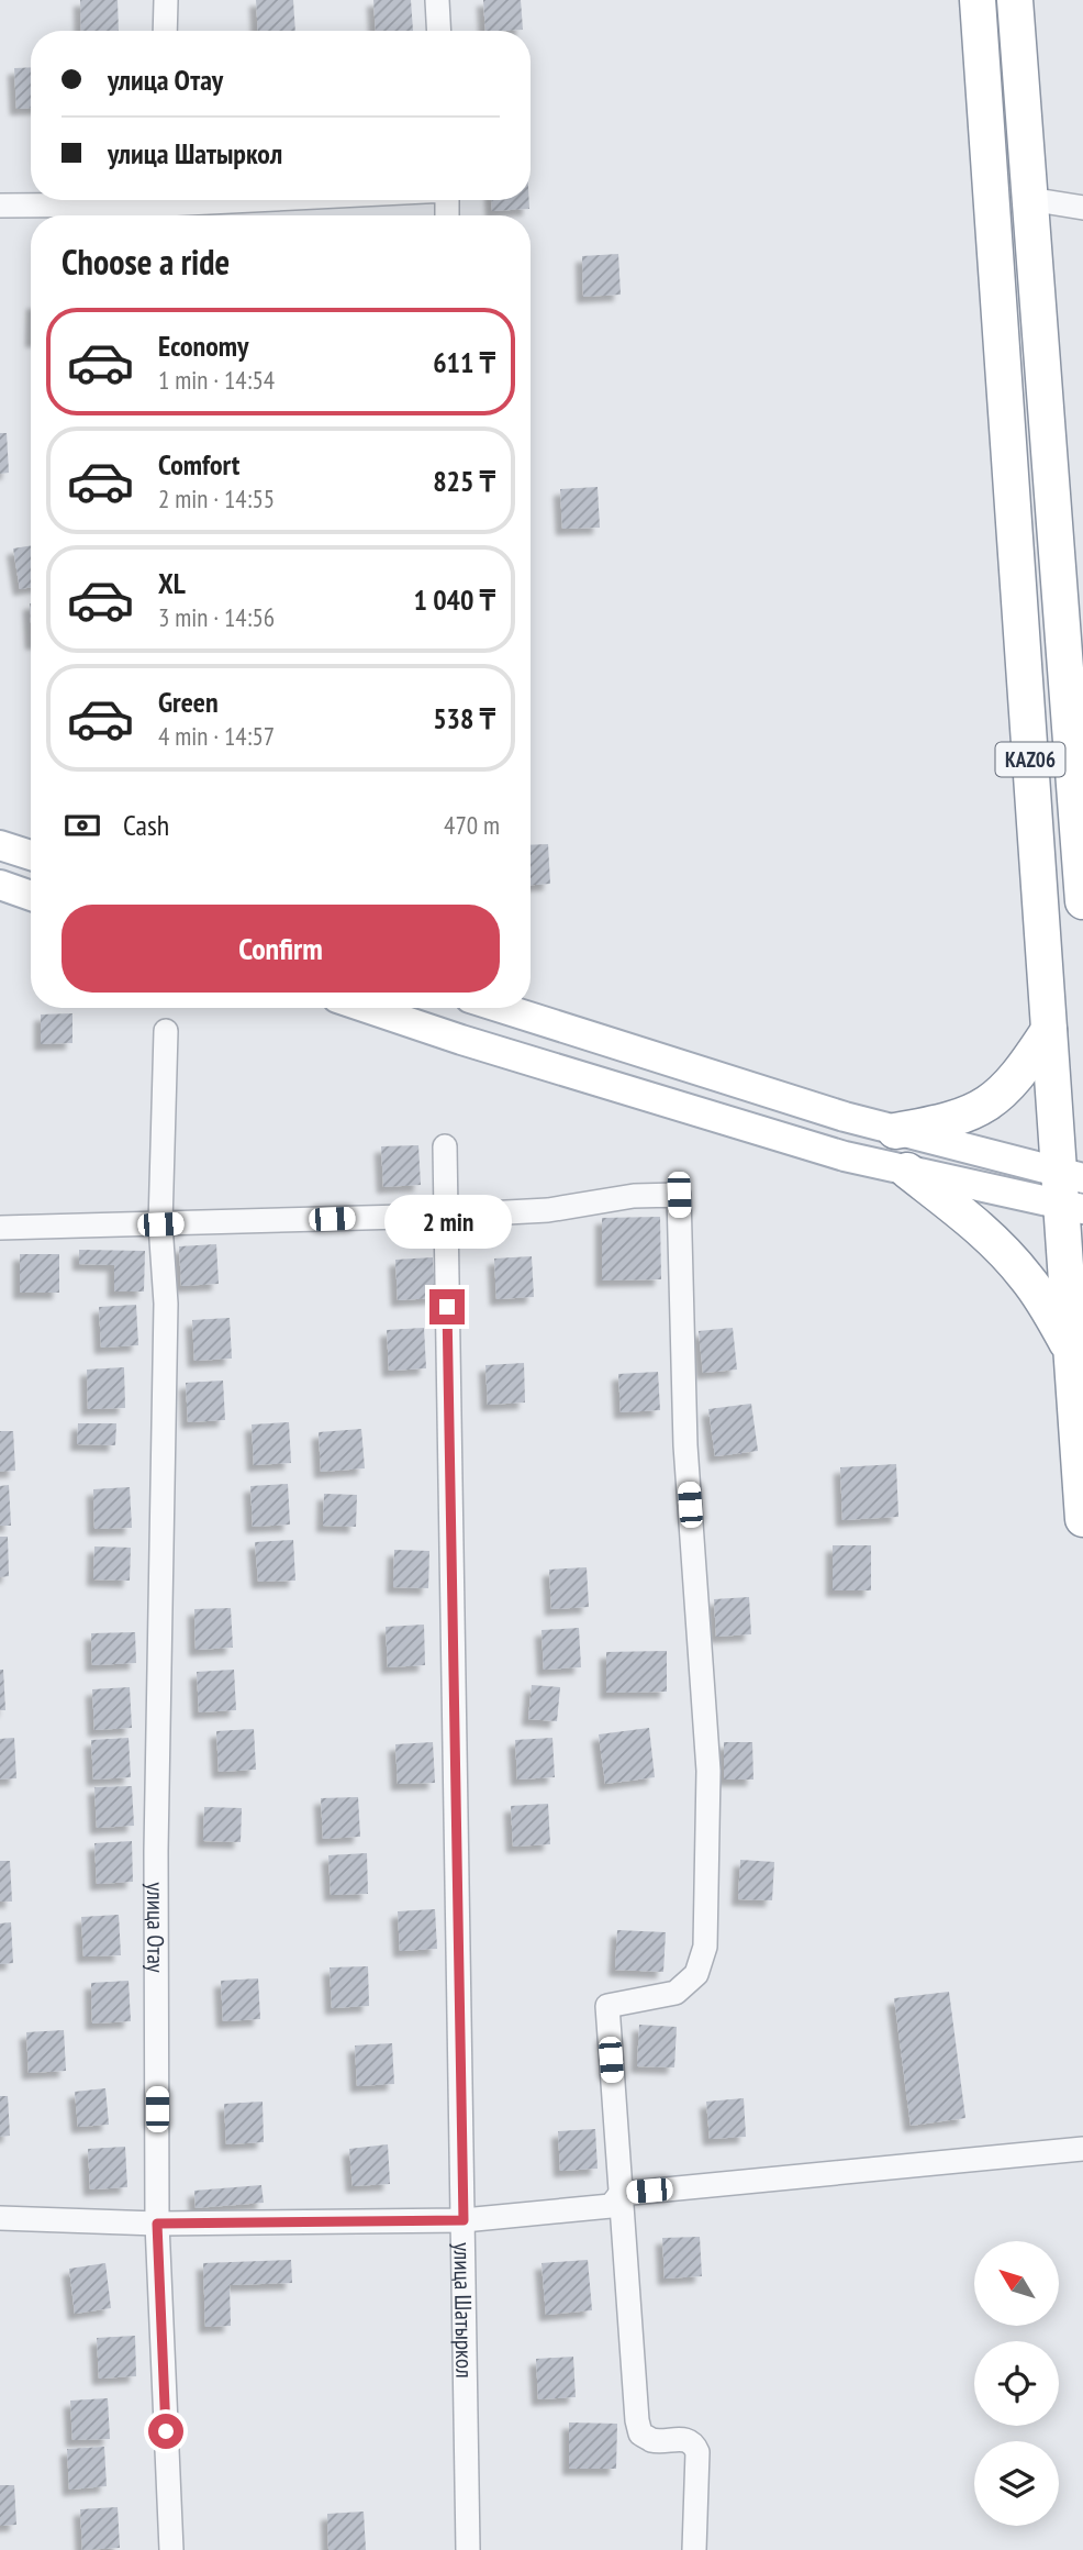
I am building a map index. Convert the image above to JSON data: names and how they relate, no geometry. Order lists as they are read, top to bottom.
{
  "streets": {
    "highway": ["KАZ06"],
    "street": ["улица Отау", "улица Шатыркол"]
  },
  "north": "top left",
  "page": {
    "banner": ["улица Отау", "улица Шатыркол"],
    "heading": "Choose a ride",
    "list": [
      {
        "name": "Economy",
        "note": "1 min · 14:54",
        "value": "611 ₸"
      },
      {
        "name": "Comfort",
        "note": "2 min · 14:55",
        "value": "825 ₸"
      },
      {
        "name": "XL",
        "note": "3 min · 14:56",
        "value": "1 040 ₸"
      },
      {
        "name": "Green",
        "note": "4 min · 14:57",
        "value": "538 ₸"
      }
    ],
    "pay": ["Cash", "470 m"],
    "buttons": "Confirm",
    "bubble": "2 min"
  }
}
